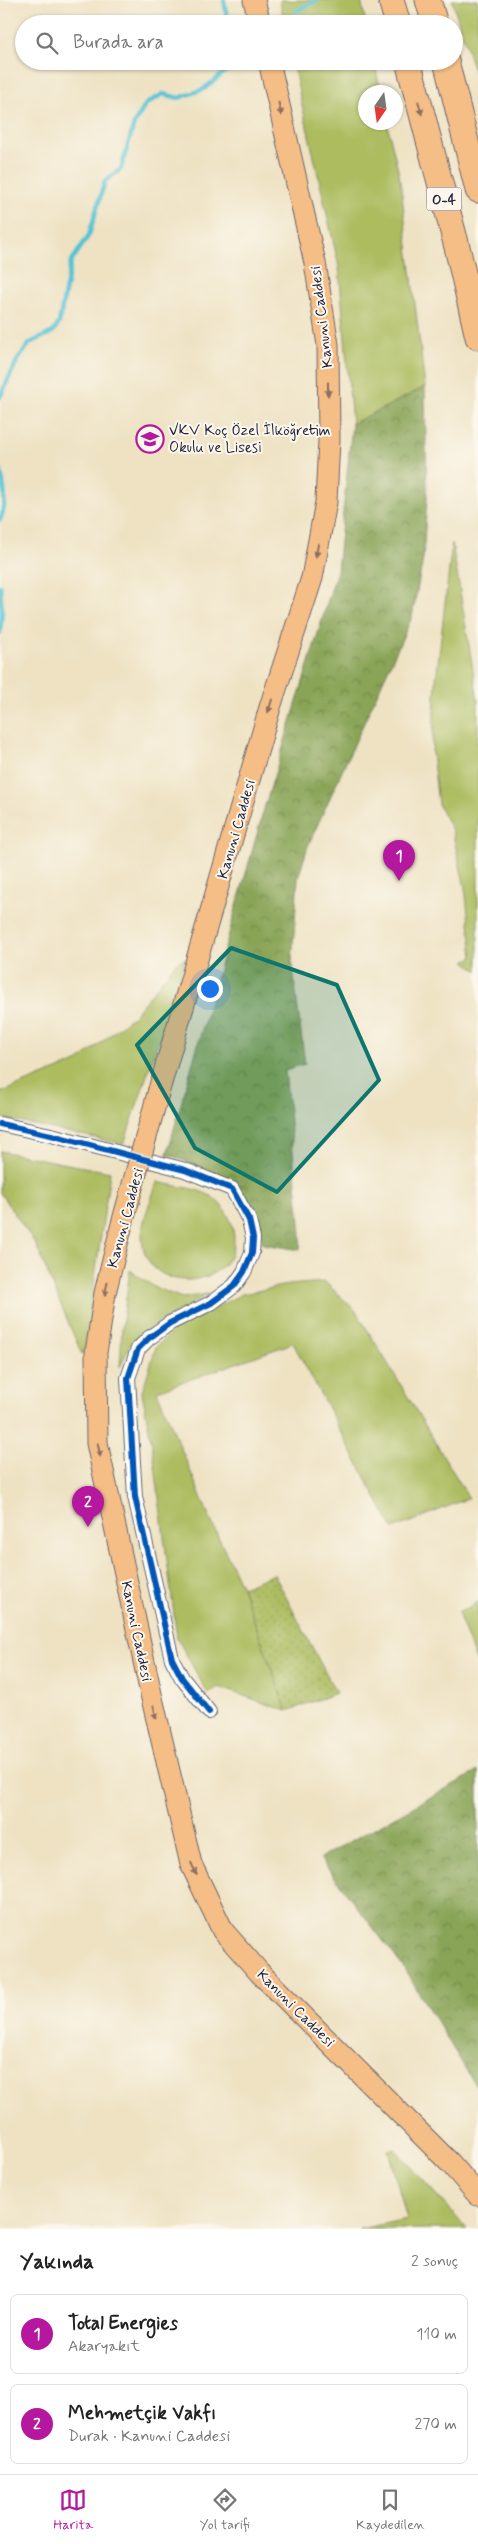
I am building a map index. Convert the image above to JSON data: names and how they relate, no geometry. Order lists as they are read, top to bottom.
{
  "streets": {
    "highway": ["O-4"],
    "main road": ["Kanuni Caddesi"]
  },
  "one_way": ["Kanuni Caddesi"],
  "places": {
    "school or university": ["VKV Koç Özel İlköğretim Okulu ve Lisesi"]
  },
  "north": "bottom",
  "page": {
    "search": "Burada ara",
    "pins": ["1", "2"],
    "heading": ["Yakında", "2 sonuç"],
    "list": [
      {
        "mark": "1",
        "name": "Total Energies",
        "note": "Akaryakıt",
        "value": "110 m"
      },
      {
        "mark": "2",
        "name": "Mehmetçik Vakfı",
        "note": "Durak · Kanuni Caddesi",
        "value": "270 m"
      }
    ],
    "nav": ["Harita", "Yol tarifi", "Kaydedilen"]
  }
}
